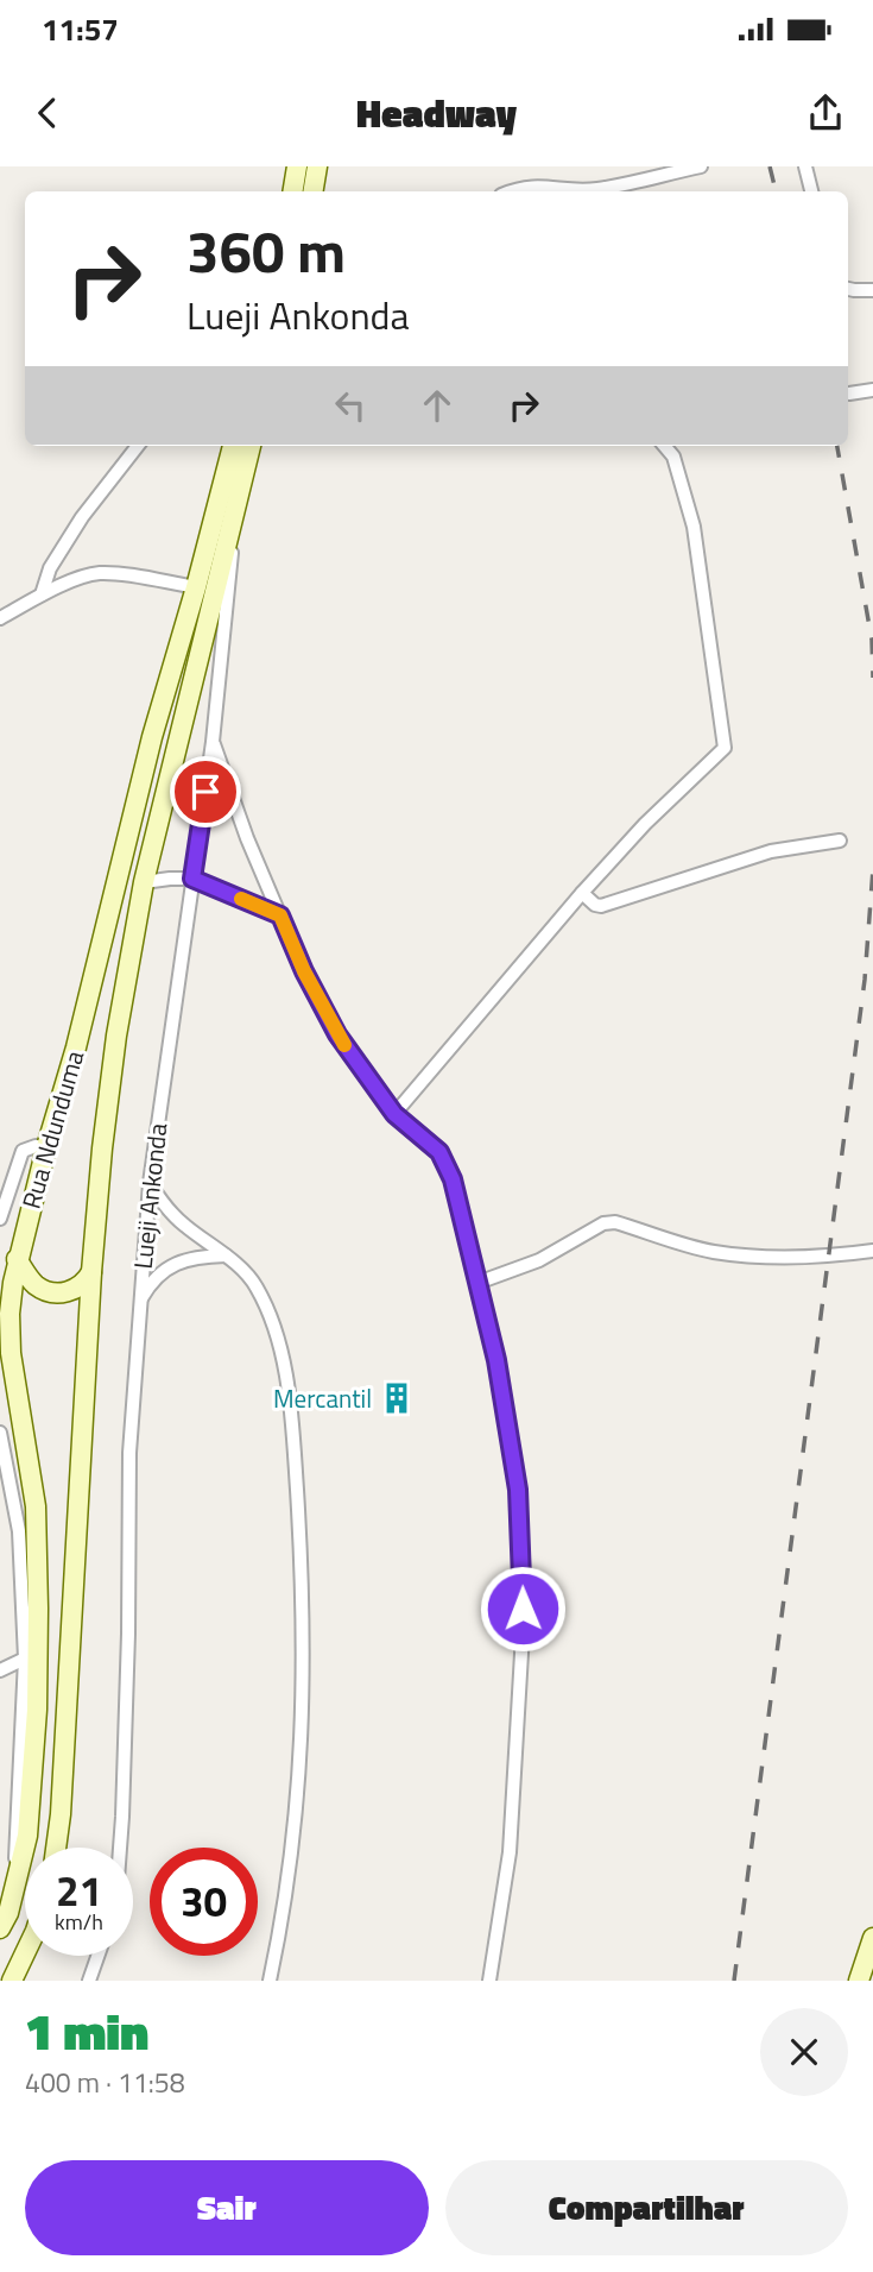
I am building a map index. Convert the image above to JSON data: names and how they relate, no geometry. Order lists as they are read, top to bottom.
{
  "streets": {
    "main road": ["Rua Ndunduma", "Lueji Ankonda"]
  },
  "crossings": [
    ["Rua Ndunduma", "Lueji Ankonda"]
  ],
  "places": {
    "building": ["Mercantil"]
  },
  "page": {
    "status": "11:57",
    "header": "Headway",
    "turn": ["360 m", "Lueji Ankonda"],
    "speed": "21 km/h",
    "limit": "30",
    "heading": ["1 min", "400 m · 11:58"],
    "buttons": ["Sair", "Compartilhar"]
  }
}
